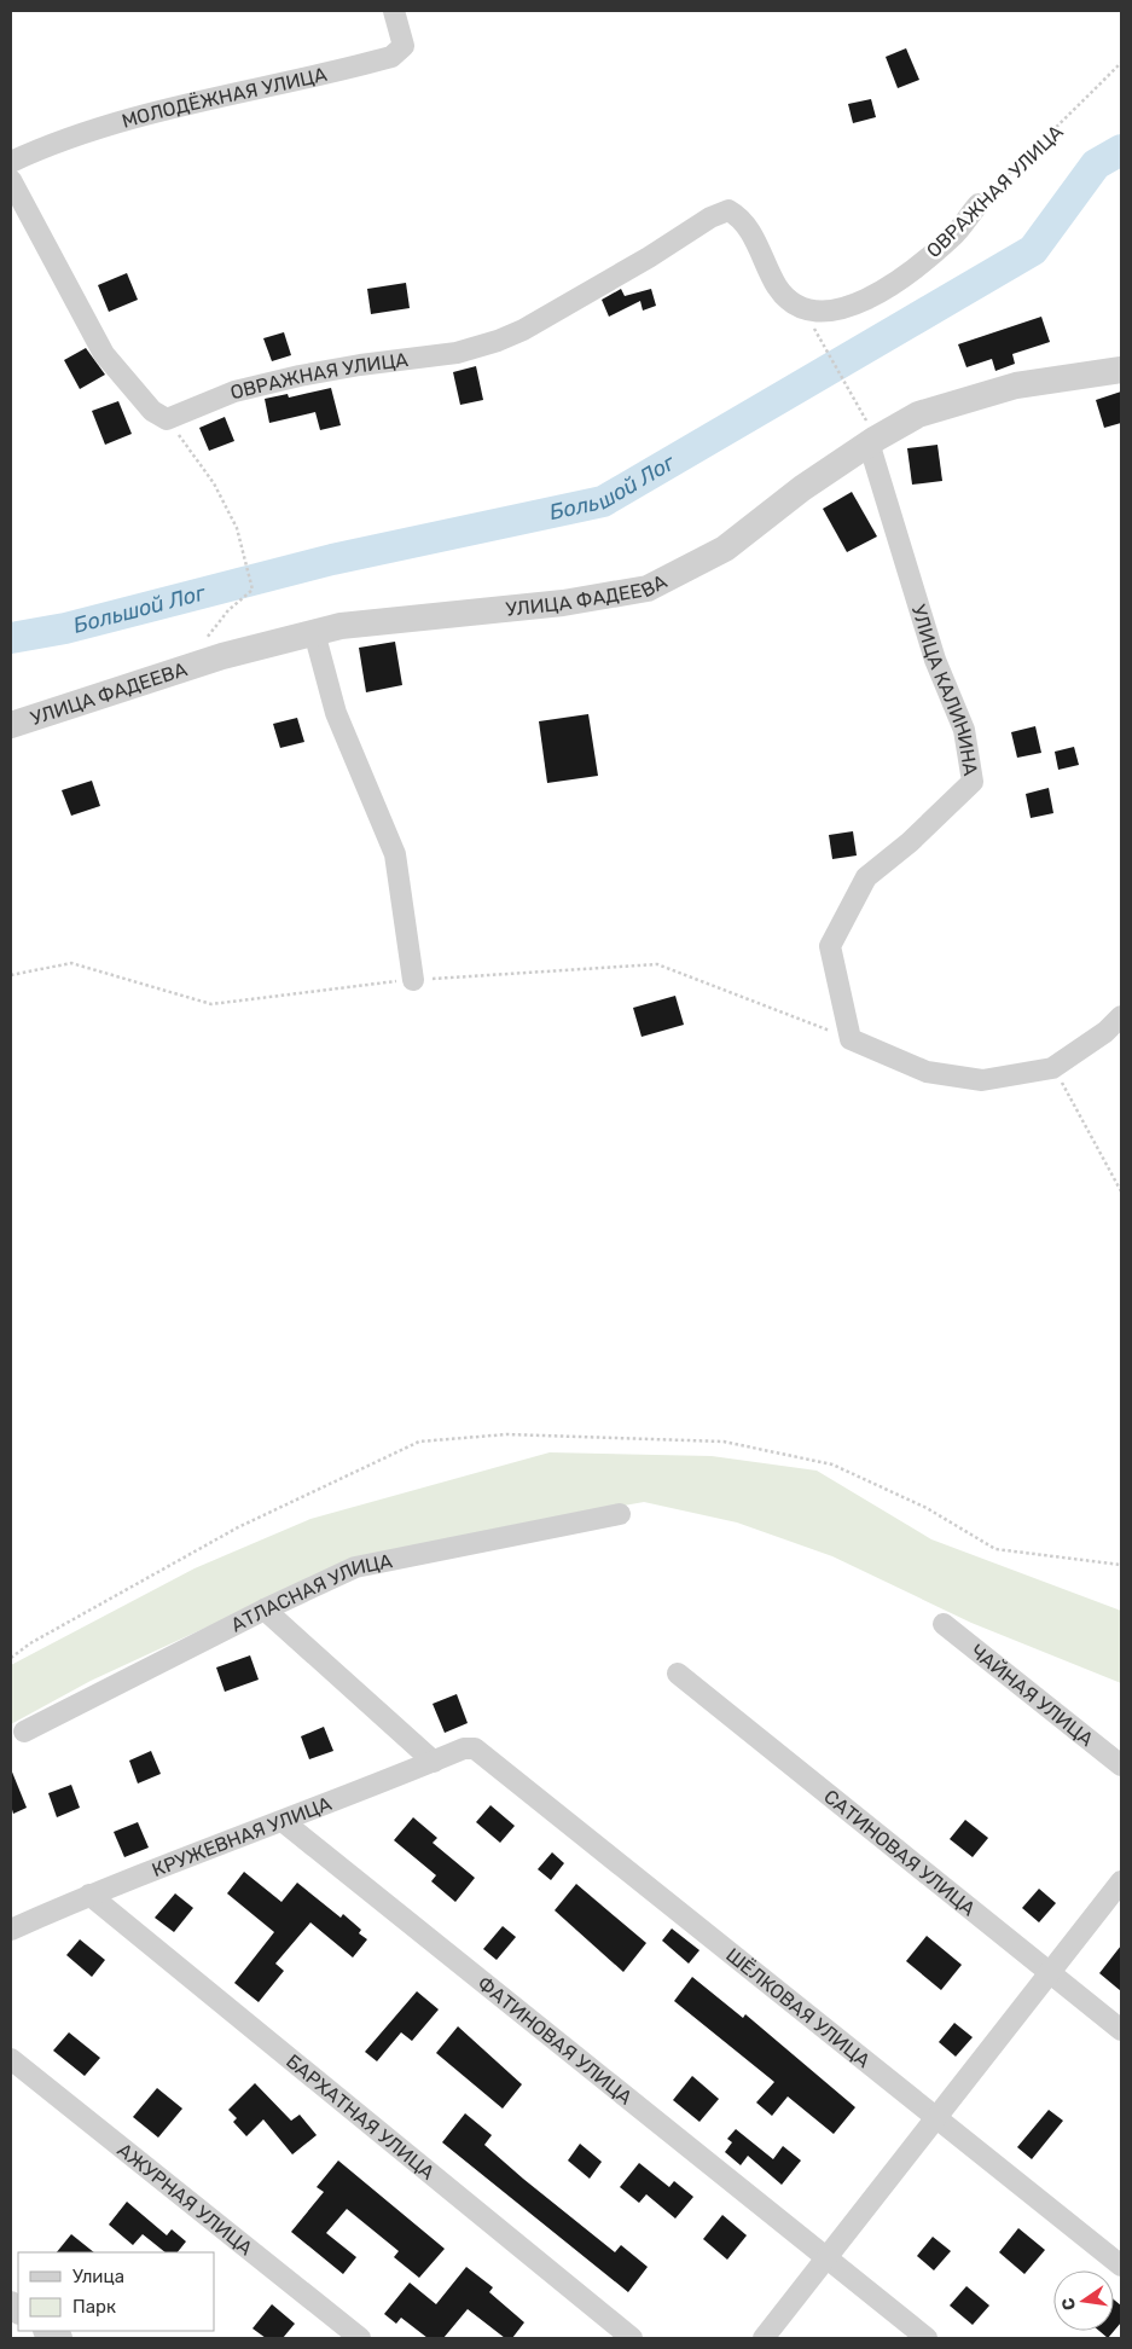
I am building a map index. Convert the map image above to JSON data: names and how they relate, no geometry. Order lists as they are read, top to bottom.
{
  "streets": {
    "street": [
      "МОЛОДЁЖНАЯ УЛИЦА",
      "ОВРАЖНАЯ УЛИЦА",
      "УЛИЦА ФАДЕЕВА",
      "УЛИЦА КАЛИНИНА",
      "АТЛАСНАЯ УЛИЦА",
      "ЧАЙНАЯ УЛИЦА",
      "КРУЖЕВНАЯ УЛИЦА",
      "САТИНОВАЯ УЛИЦА",
      "ШЁЛКОВАЯ УЛИЦА",
      "ФАТИНОВАЯ УЛИЦА",
      "БАРХАТНАЯ УЛИЦА",
      "АЖУРНАЯ УЛИЦА"
    ]
  },
  "crossings": [
    ["УЛИЦА ФАДЕЕВА", "УЛИЦА КАЛИНИНА"],
    ["КРУЖЕВНАЯ УЛИЦА", "ШЁЛКОВАЯ УЛИЦА"],
    ["КРУЖЕВНАЯ УЛИЦА", "ФАТИНОВАЯ УЛИЦА"],
    ["КРУЖЕВНАЯ УЛИЦА", "БАРХАТНАЯ УЛИЦА"]
  ],
  "water": ["Большой Лог"],
  "legend": ["Улица", "Парк"],
  "north": "left"
}
